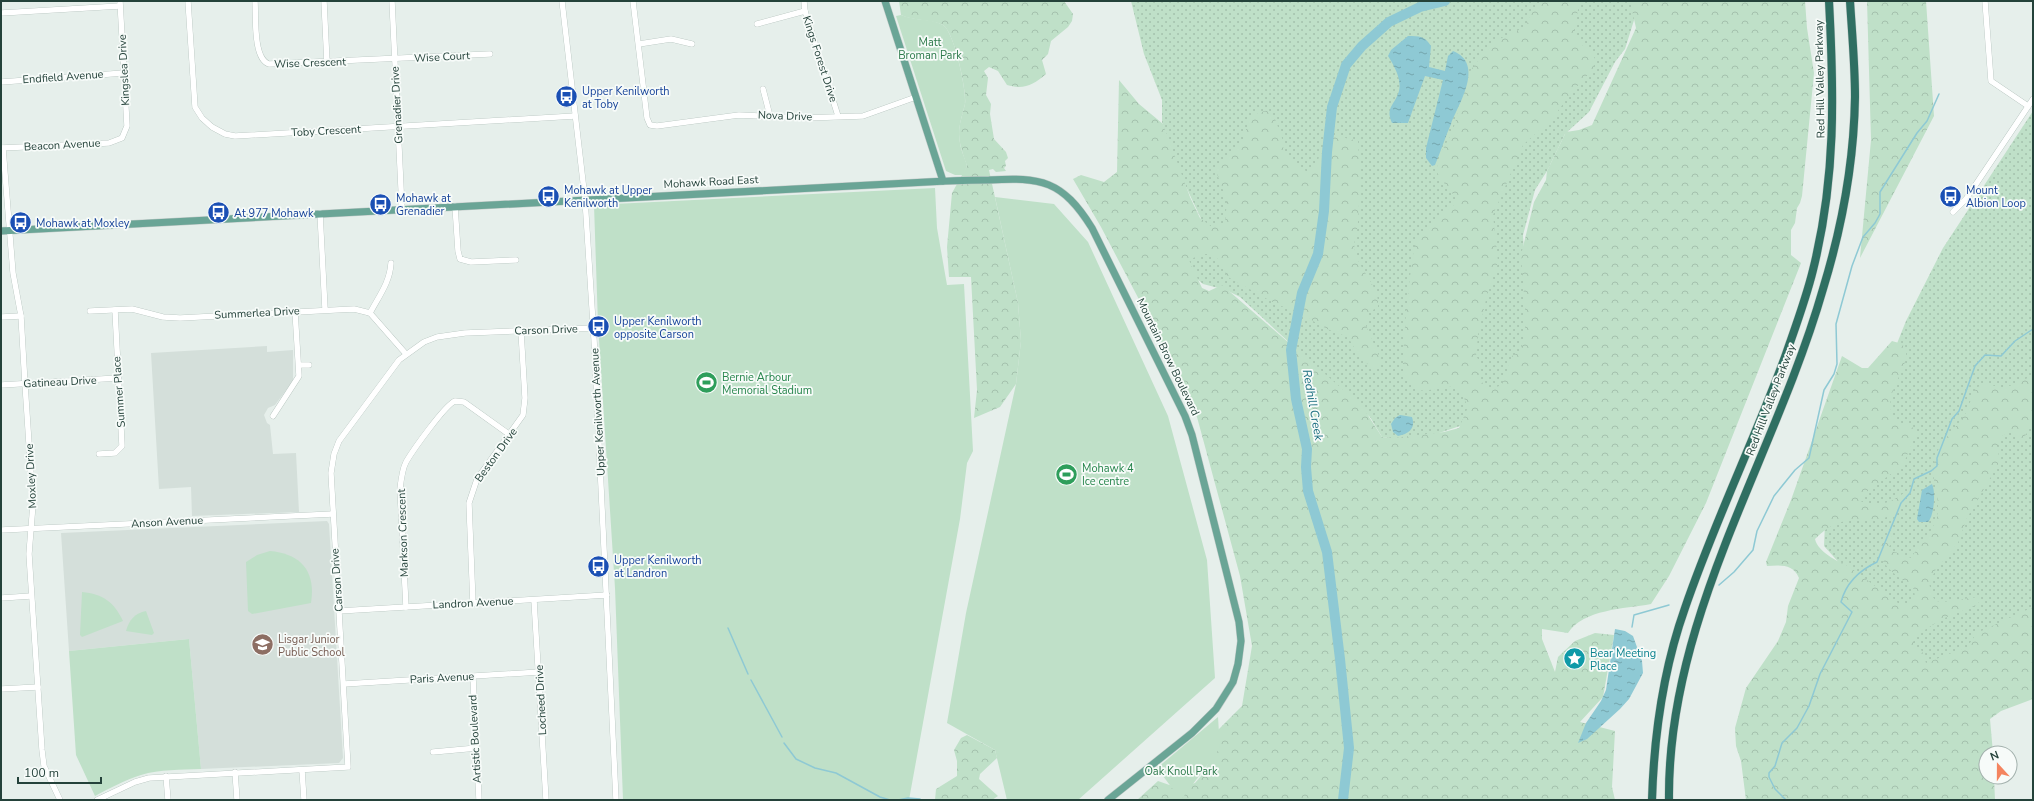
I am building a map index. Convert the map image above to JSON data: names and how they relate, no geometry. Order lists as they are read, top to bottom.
{
  "streets": {
    "highway": ["Red Hill Valley Parkway"],
    "main road": ["Mohawk Road East", "Mountain Brow Boulevard"],
    "street": [
      "Wise Court",
      "Kings Forest Drive",
      "Wise Crescent",
      "Kingslea Drive",
      "Endfield Avenue",
      "Grenadier Drive",
      "Nova Drive",
      "Toby Crescent",
      "Beacon Avenue",
      "Summerlea Drive",
      "Carson Drive",
      "Gatineau Drive",
      "Summer Place",
      "Upper Kenilworth Avenue",
      "Beston Drive",
      "Moxley Drive",
      "Anson Avenue",
      "Markson Crescent",
      "Landron Avenue",
      "Paris Avenue",
      "Locheed Drive",
      "Artistic Boulevard"
    ]
  },
  "crossings": [
    ["Wise Court", "Wise Crescent"],
    ["Wise Court", "Grenadier Drive"],
    ["Kings Forest Drive", "Nova Drive"],
    ["Wise Crescent", "Grenadier Drive"],
    ["Kingslea Drive", "Endfield Avenue"],
    ["Kingslea Drive", "Beacon Avenue"],
    ["Grenadier Drive", "Toby Crescent"],
    ["Grenadier Drive", "Mohawk Road East"],
    ["Toby Crescent", "Upper Kenilworth Avenue"],
    ["Beacon Avenue", "Moxley Drive"],
    ["Mohawk Road East", "Mountain Brow Boulevard"],
    ["Mohawk Road East", "Upper Kenilworth Avenue"],
    ["Mohawk Road East", "Moxley Drive"],
    ["Summerlea Drive", "Summer Place"],
    ["Carson Drive", "Upper Kenilworth Avenue"],
    ["Carson Drive", "Beston Drive"],
    ["Carson Drive", "Anson Avenue"],
    ["Carson Drive", "Landron Avenue"],
    ["Carson Drive", "Paris Avenue"],
    ["Gatineau Drive", "Summer Place"],
    ["Gatineau Drive", "Moxley Drive"],
    ["Upper Kenilworth Avenue", "Landron Avenue"],
    ["Beston Drive", "Markson Crescent"],
    ["Beston Drive", "Landron Avenue"],
    ["Moxley Drive", "Anson Avenue"],
    ["Markson Crescent", "Landron Avenue"],
    ["Landron Avenue", "Locheed Drive"],
    ["Paris Avenue", "Locheed Drive"],
    ["Paris Avenue", "Artistic Boulevard"]
  ],
  "water": ["Redhill Creek"],
  "parks": ["Matt Broman Park", "Oak Knoll Park"],
  "places": {
    "bus stop": [
      "Upper Kenilworth at Toby",
      "Mohawk at Upper Kenilworth",
      "Mount Albion Loop",
      "Mohawk at Grenadier",
      "At 977 Mohawk",
      "Mohawk at Moxley",
      "Upper Kenilworth opposite Carson",
      "Upper Kenilworth at Landron"
    ],
    "sports": ["Bernie Arbour Memorial Stadium", "Mohawk 4 Ice centre"],
    "school or university": ["Lisgar Junior Public School"],
    "place": ["Bear Meeting Place"]
  },
  "scale_bar": "100 m",
  "north": "top"
}
